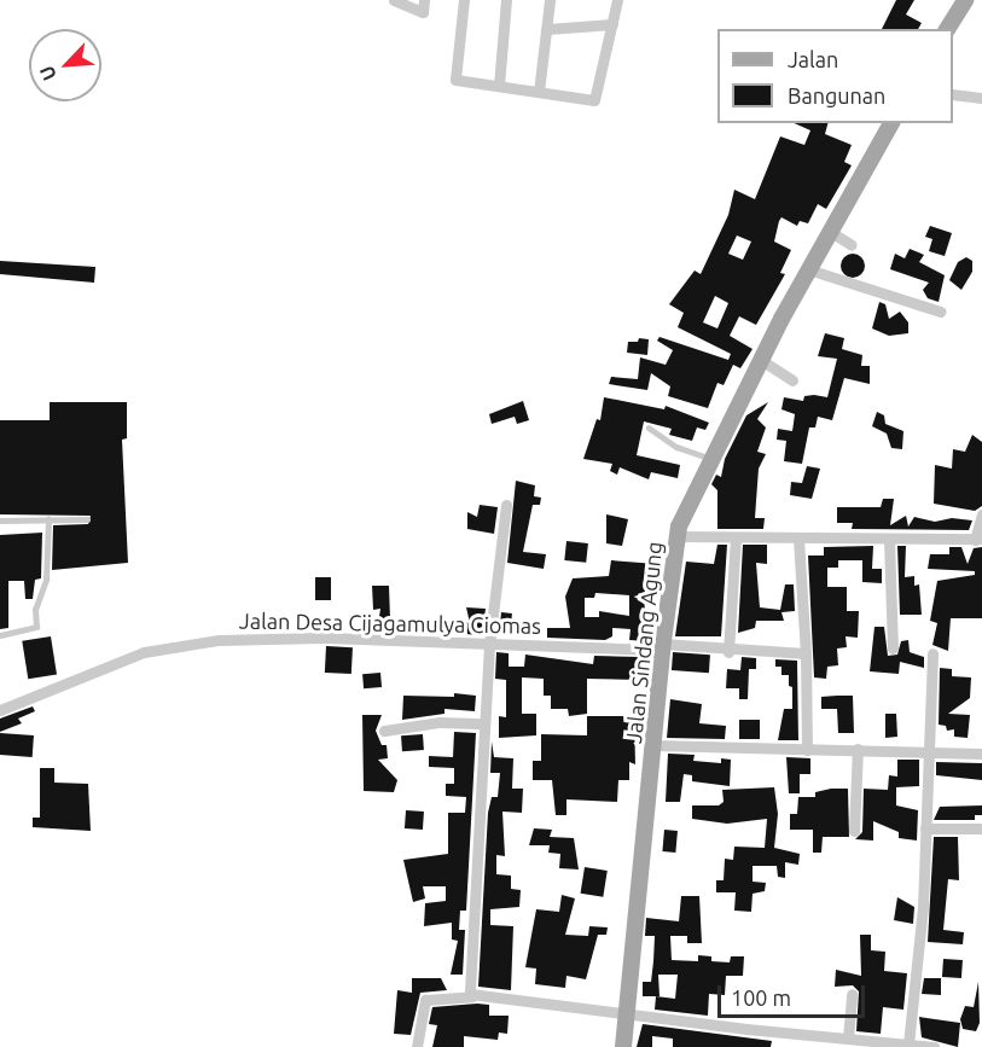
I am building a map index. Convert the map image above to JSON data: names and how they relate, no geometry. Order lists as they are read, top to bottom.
{
  "streets": {
    "main road": ["Jalan Sindang Agung"],
    "street": ["Jalan Desa Cijagamulya Ciomas"]
  },
  "crossings": [
    ["Jalan Desa Cijagamulya Ciomas", "Jalan Sindang Agung"]
  ],
  "legend": ["Jalan", "Bangunan"],
  "scale_bar": "100 m",
  "north": "bottom left"
}
